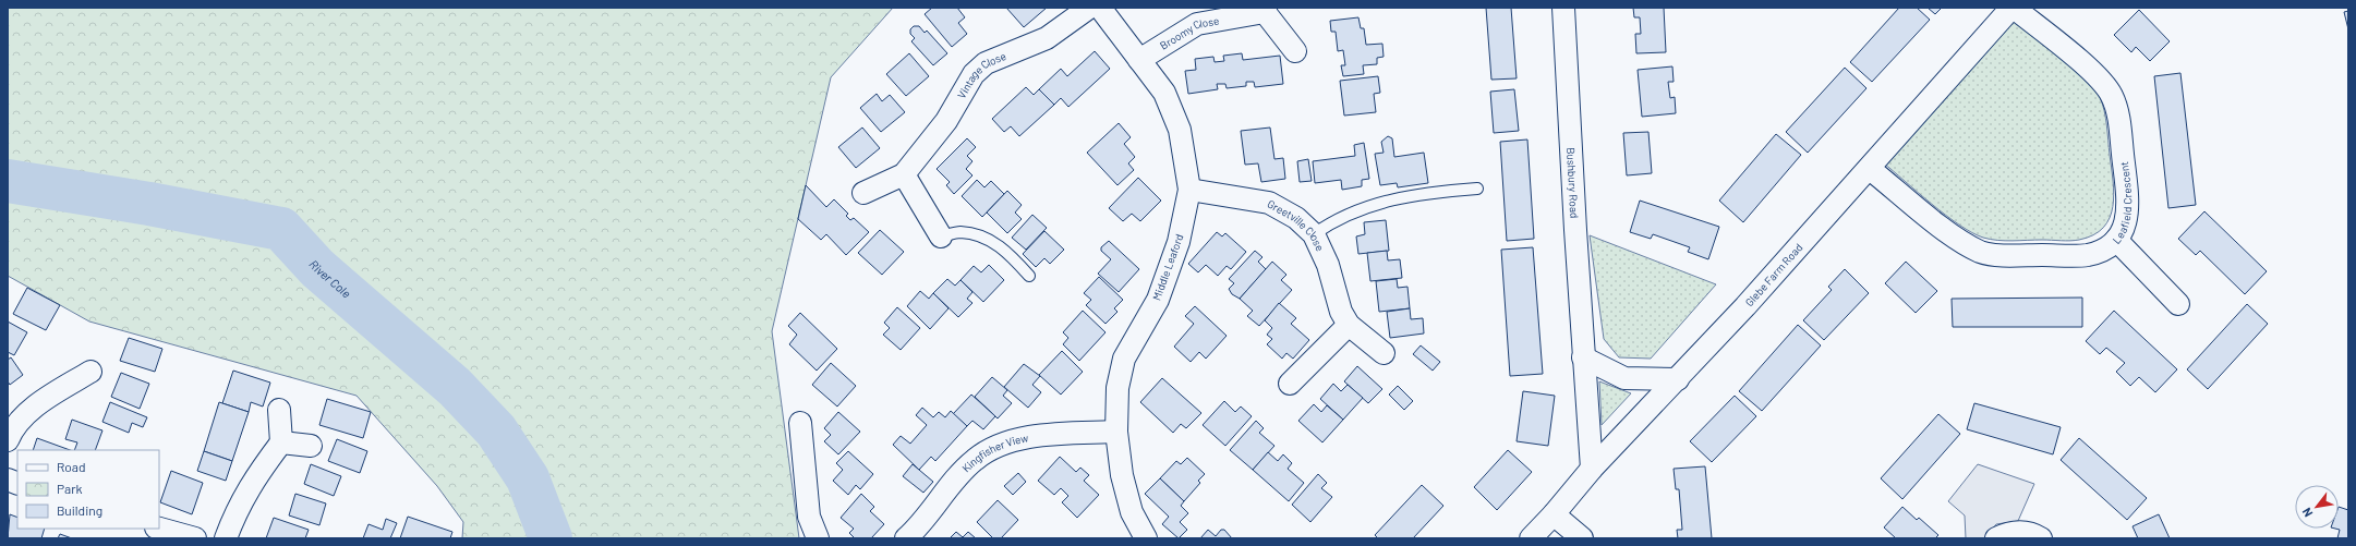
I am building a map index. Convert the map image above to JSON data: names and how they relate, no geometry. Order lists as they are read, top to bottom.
{
  "streets": {
    "street": [
      "Broomy Close",
      "Vintage Close",
      "Bushbury Road",
      "Leafield Crescent",
      "Greetville Close",
      "Middle Leaford",
      "Glebe Farm Road",
      "Kingfisher View"
    ]
  },
  "crossings": [
    ["Broomy Close", "Middle Leaford"],
    ["Bushbury Road", "Glebe Farm Road"],
    ["Leafield Crescent", "Glebe Farm Road"],
    ["Greetville Close", "Middle Leaford"],
    ["Middle Leaford", "Kingfisher View"]
  ],
  "water": ["River Cole"],
  "legend": ["Road", "Park", "Building"],
  "north": "bottom left"
}
